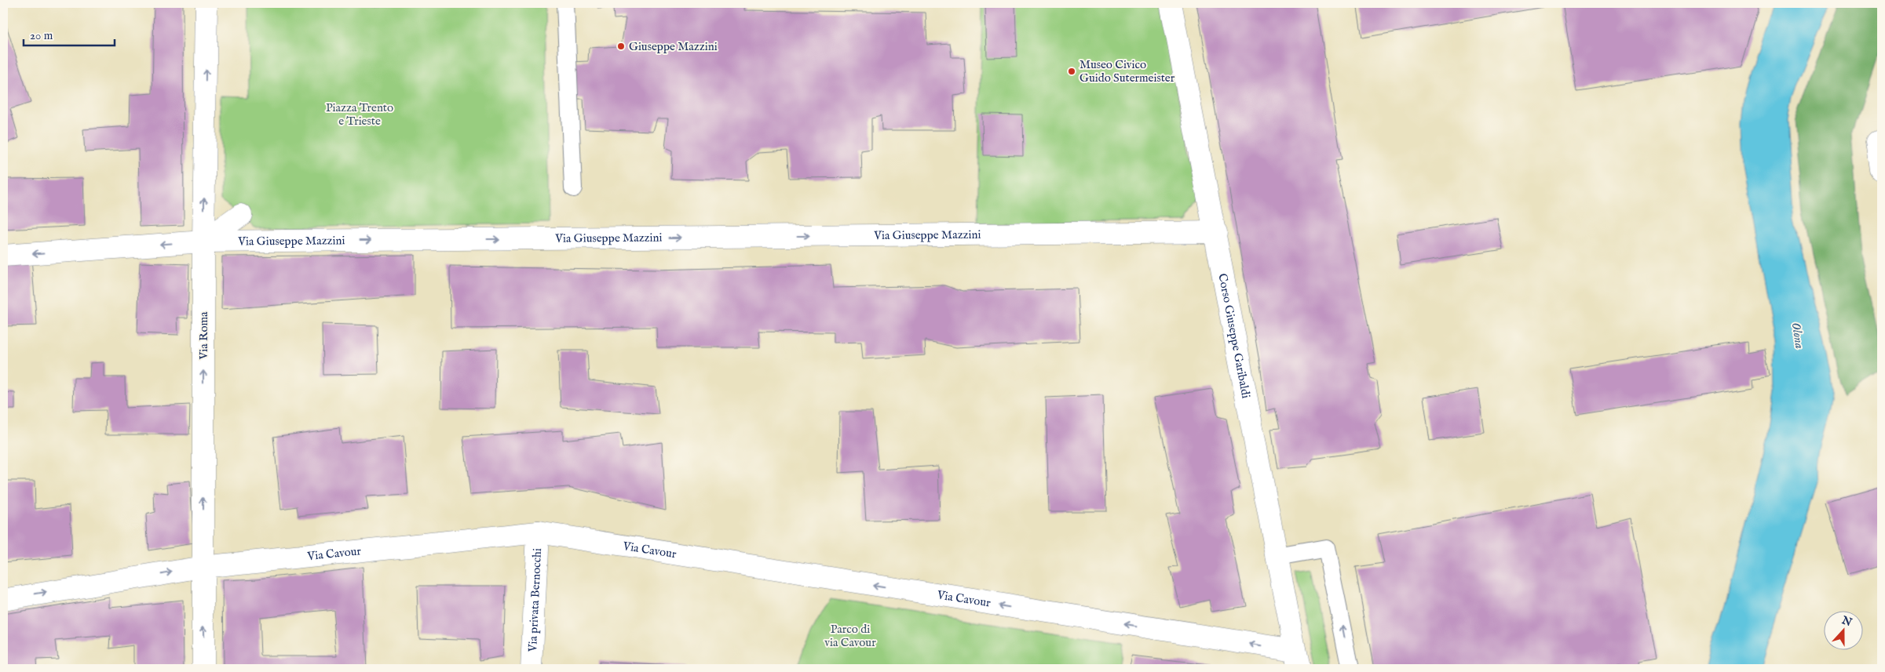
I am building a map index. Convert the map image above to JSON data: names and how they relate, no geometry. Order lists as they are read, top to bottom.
{
  "streets": {
    "street": [
      "Via Giuseppe Mazzini",
      "Via Roma",
      "Corso Giuseppe Garibaldi",
      "Via Cavour",
      "Via privata Bernocchi"
    ]
  },
  "crossings": [
    ["Via Giuseppe Mazzini", "Via Roma"],
    ["Via Giuseppe Mazzini", "Corso Giuseppe Garibaldi"],
    ["Via Roma", "Via Cavour"],
    ["Corso Giuseppe Garibaldi", "Via Cavour"],
    ["Via Cavour", "Via privata Bernocchi"]
  ],
  "one_way": ["Via Roma"],
  "water": ["Olona"],
  "parks": ["Piazza Trento e Trieste", "Parco di via Cavour"],
  "places": ["Giuseppe Mazzini", "Museo Civico Guido Sutermeister"],
  "scale_bar": "20 m",
  "north": "top"
}
